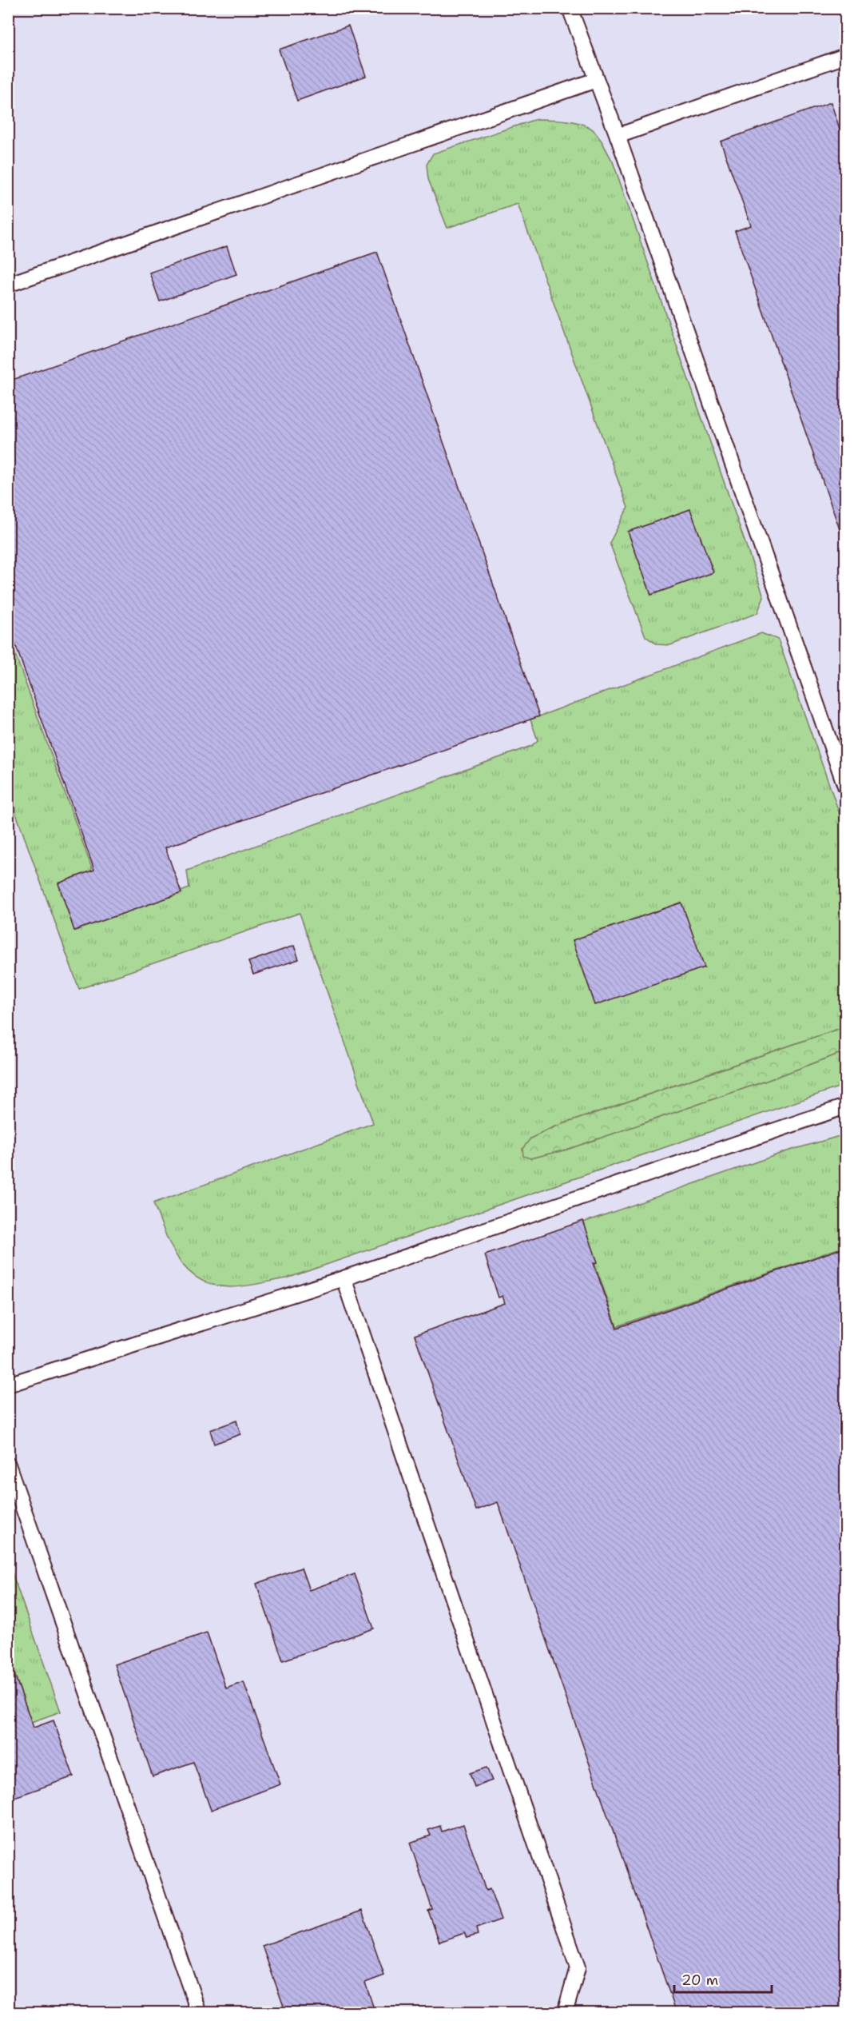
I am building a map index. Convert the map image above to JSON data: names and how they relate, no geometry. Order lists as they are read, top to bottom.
{
  "scale_bar": "20 m"
}
